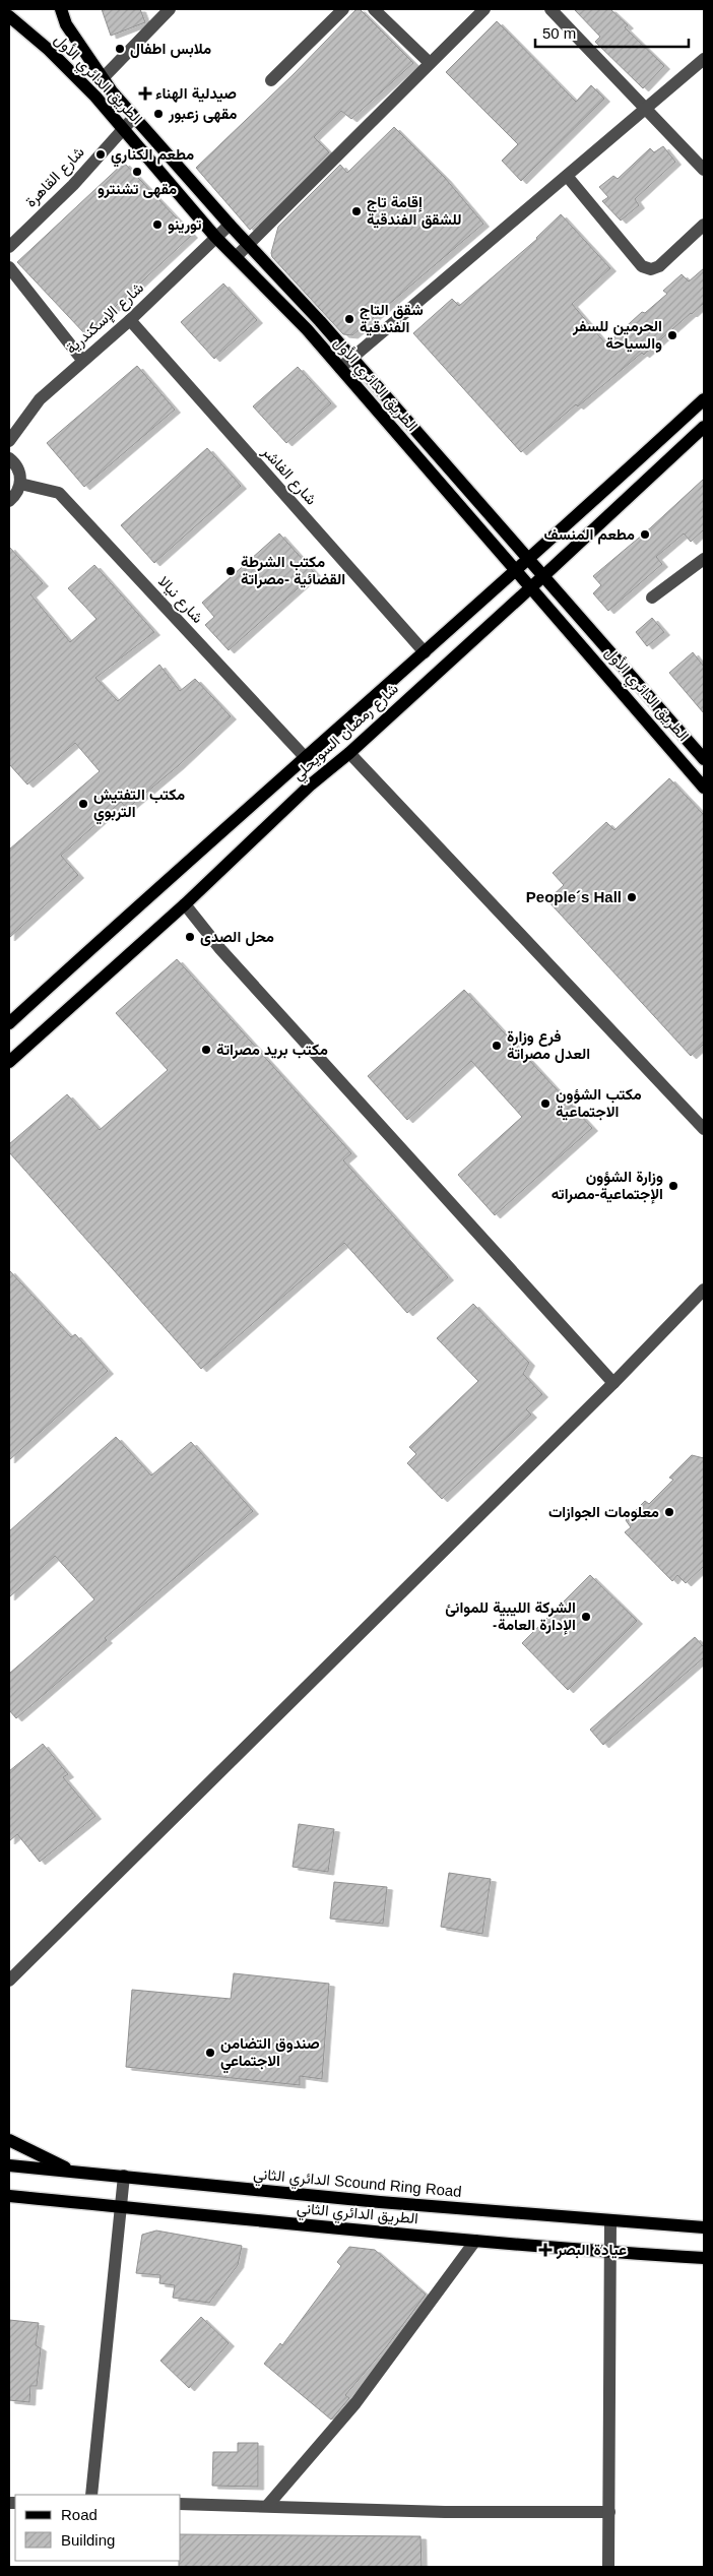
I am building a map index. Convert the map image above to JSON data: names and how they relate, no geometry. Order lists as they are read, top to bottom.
{
  "streets": {
    "main road": [
      "الطريق الدائري الأول",
      "شارع رمضان السويحلي",
      "الدائري الثاني Scound Ring Road",
      "الطريق الدائري الثاني"
    ],
    "street": [
      "شارع القاهرة",
      "شارع الإسكندرية",
      "شارع الفاشر",
      "شارع نيالا"
    ]
  },
  "crossings": [
    ["الطريق الدائري الأول", "شارع القاهرة"],
    ["الطريق الدائري الأول", "شارع الإسكندرية"],
    ["الطريق الدائري الأول", "شارع رمضان السويحلي"],
    ["شارع الإسكندرية", "شارع الفاشر"],
    ["شارع الفاشر", "شارع رمضان السويحلي"],
    ["شارع نيالا", "شارع رمضان السويحلي"]
  ],
  "places": {
    "other": [
      "ملابس اطفال",
      "مقهى زعبور",
      "مطعم الكناري",
      "مقهى تشنترو",
      "إقامة تاج للشقق الفندقية",
      "تورينو",
      "شقق التاج الفندقية",
      "الحرمين للسفر والسياحة",
      "مطعم المنسف",
      "مكتب الشرطة القضائية -مصراتة",
      "مكتب التفتيش التربوي",
      "People´s Hall",
      "محل الصدى",
      "فرع وزارة العدل مصراتة",
      "مكتب بريد مصراتة",
      "مكتب الشؤون الاجتماعية",
      "وزارة الشؤون الإجتماعية-مصراته",
      "معلومات الجوازات",
      "الشركة الليبية للموانئ -الإدارة العامة",
      "صندوق التضامن الاجتماعي"
    ],
    "health": ["صيدلية الهناء", "عيادة البصر"]
  },
  "legend": ["Road", "Building"],
  "scale_bar": "50 m"
}
